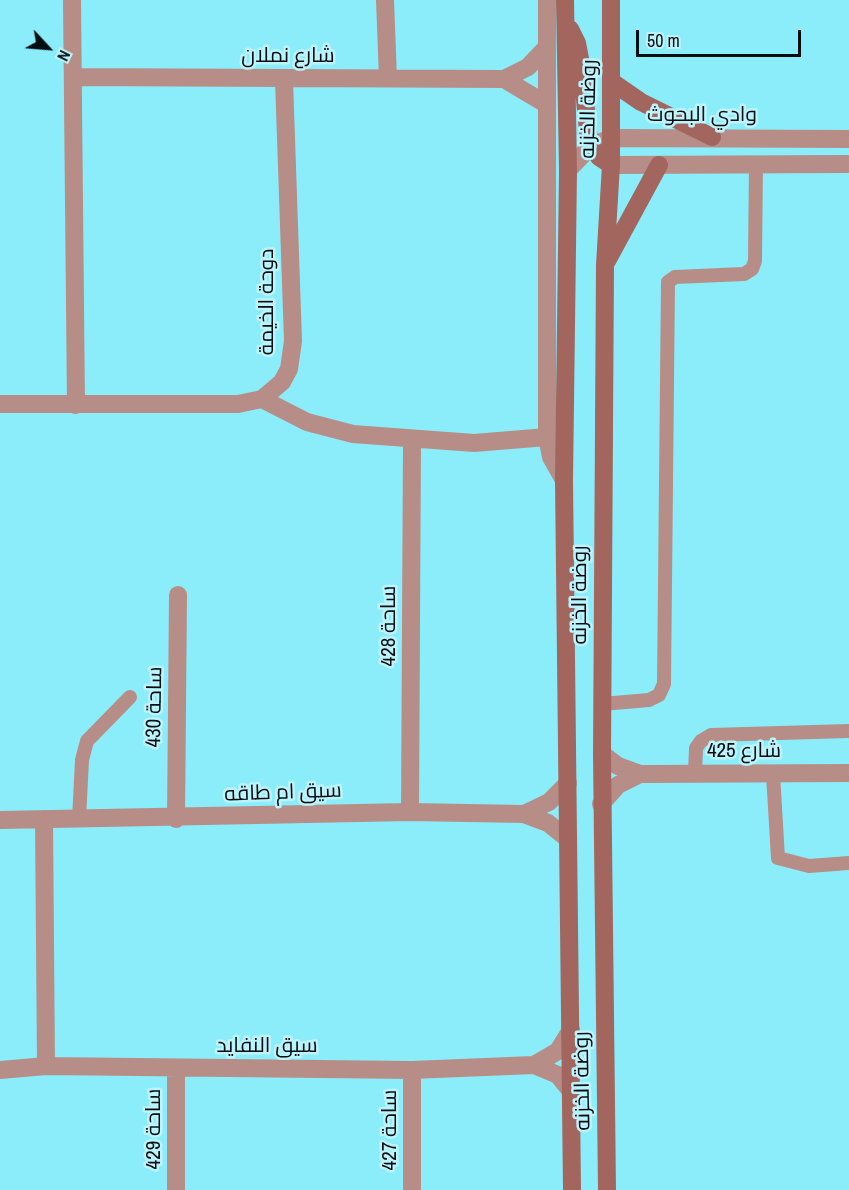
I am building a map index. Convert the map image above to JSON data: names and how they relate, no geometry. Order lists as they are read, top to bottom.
{
  "streets": {
    "street": [
      "شارع نملان",
      "روضة الخزنه",
      "وادي البحوث",
      "دوحة الخيمة",
      "ساحة 428",
      "ساحة 430",
      "شارع 425",
      "سيق ام طاقه",
      "سيق النفايد",
      "ساحة 429",
      "ساحة 427"
    ]
  },
  "crossings": [
    ["شارع نملان", "دوحة الخيمة"],
    ["روضة الخزنه", "وادي البحوث"],
    ["روضة الخزنه", "شارع 425"],
    ["روضة الخزنه", "سيق ام طاقه"],
    ["روضة الخزنه", "سيق النفايد"],
    ["ساحة 428", "سيق ام طاقه"],
    ["ساحة 430", "سيق ام طاقه"],
    ["سيق النفايد", "ساحة 429"],
    ["سيق النفايد", "ساحة 427"]
  ],
  "scale_bar": "50 m",
  "north": "bottom right"
}
